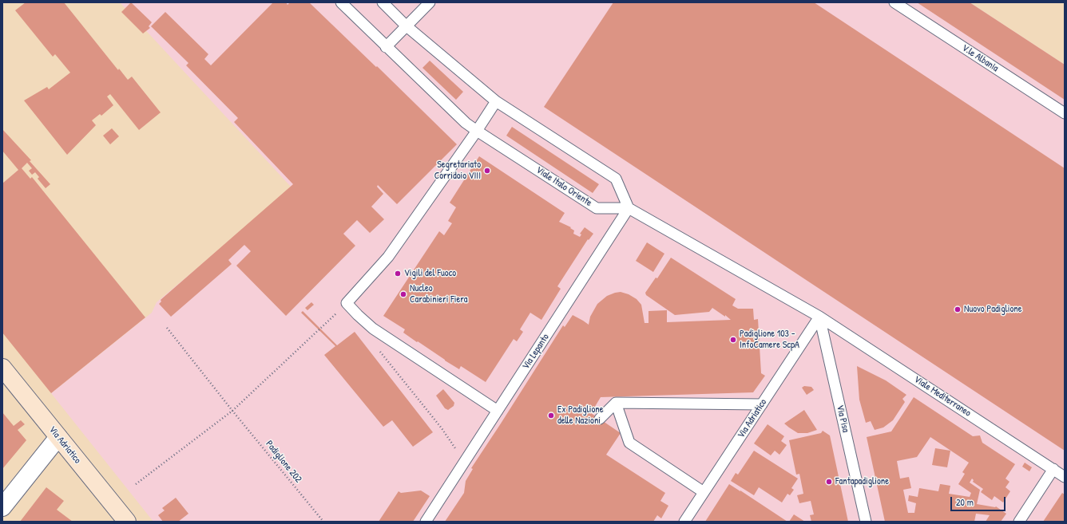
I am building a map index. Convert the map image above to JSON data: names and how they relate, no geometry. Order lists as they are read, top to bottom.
{
  "streets": {
    "street": ["Via Adriatico"],
    "lane": [
      "V.le Albania",
      "Viale Italo Oriente",
      "Via Lepanto",
      "Viale Mediterraneo",
      "Via Pisa"
    ],
    "path": ["Padiglione 202"]
  },
  "crossings": [
    ["Viale Italo Oriente", "Via Lepanto"],
    ["Viale Italo Oriente", "Viale Mediterraneo"],
    ["Viale Italo Oriente", "Via Adriatico"],
    ["Viale Italo Oriente", "Via Pisa"],
    ["Viale Mediterraneo", "Via Adriatico"],
    ["Viale Mediterraneo", "Via Pisa"],
    ["Via Adriatico", "Via Pisa"]
  ],
  "places": [
    "Segretariato Corridoio VIII",
    "Vigili del Fuoco",
    "Nucleo Carabinieri Fiera",
    "Nuovo Padiglione",
    "Padiglione 103 - InfoCamere ScpA",
    "Ex Padiglione delle Nazioni",
    "Fantapadiglione"
  ],
  "scale_bar": "20 m"
}
